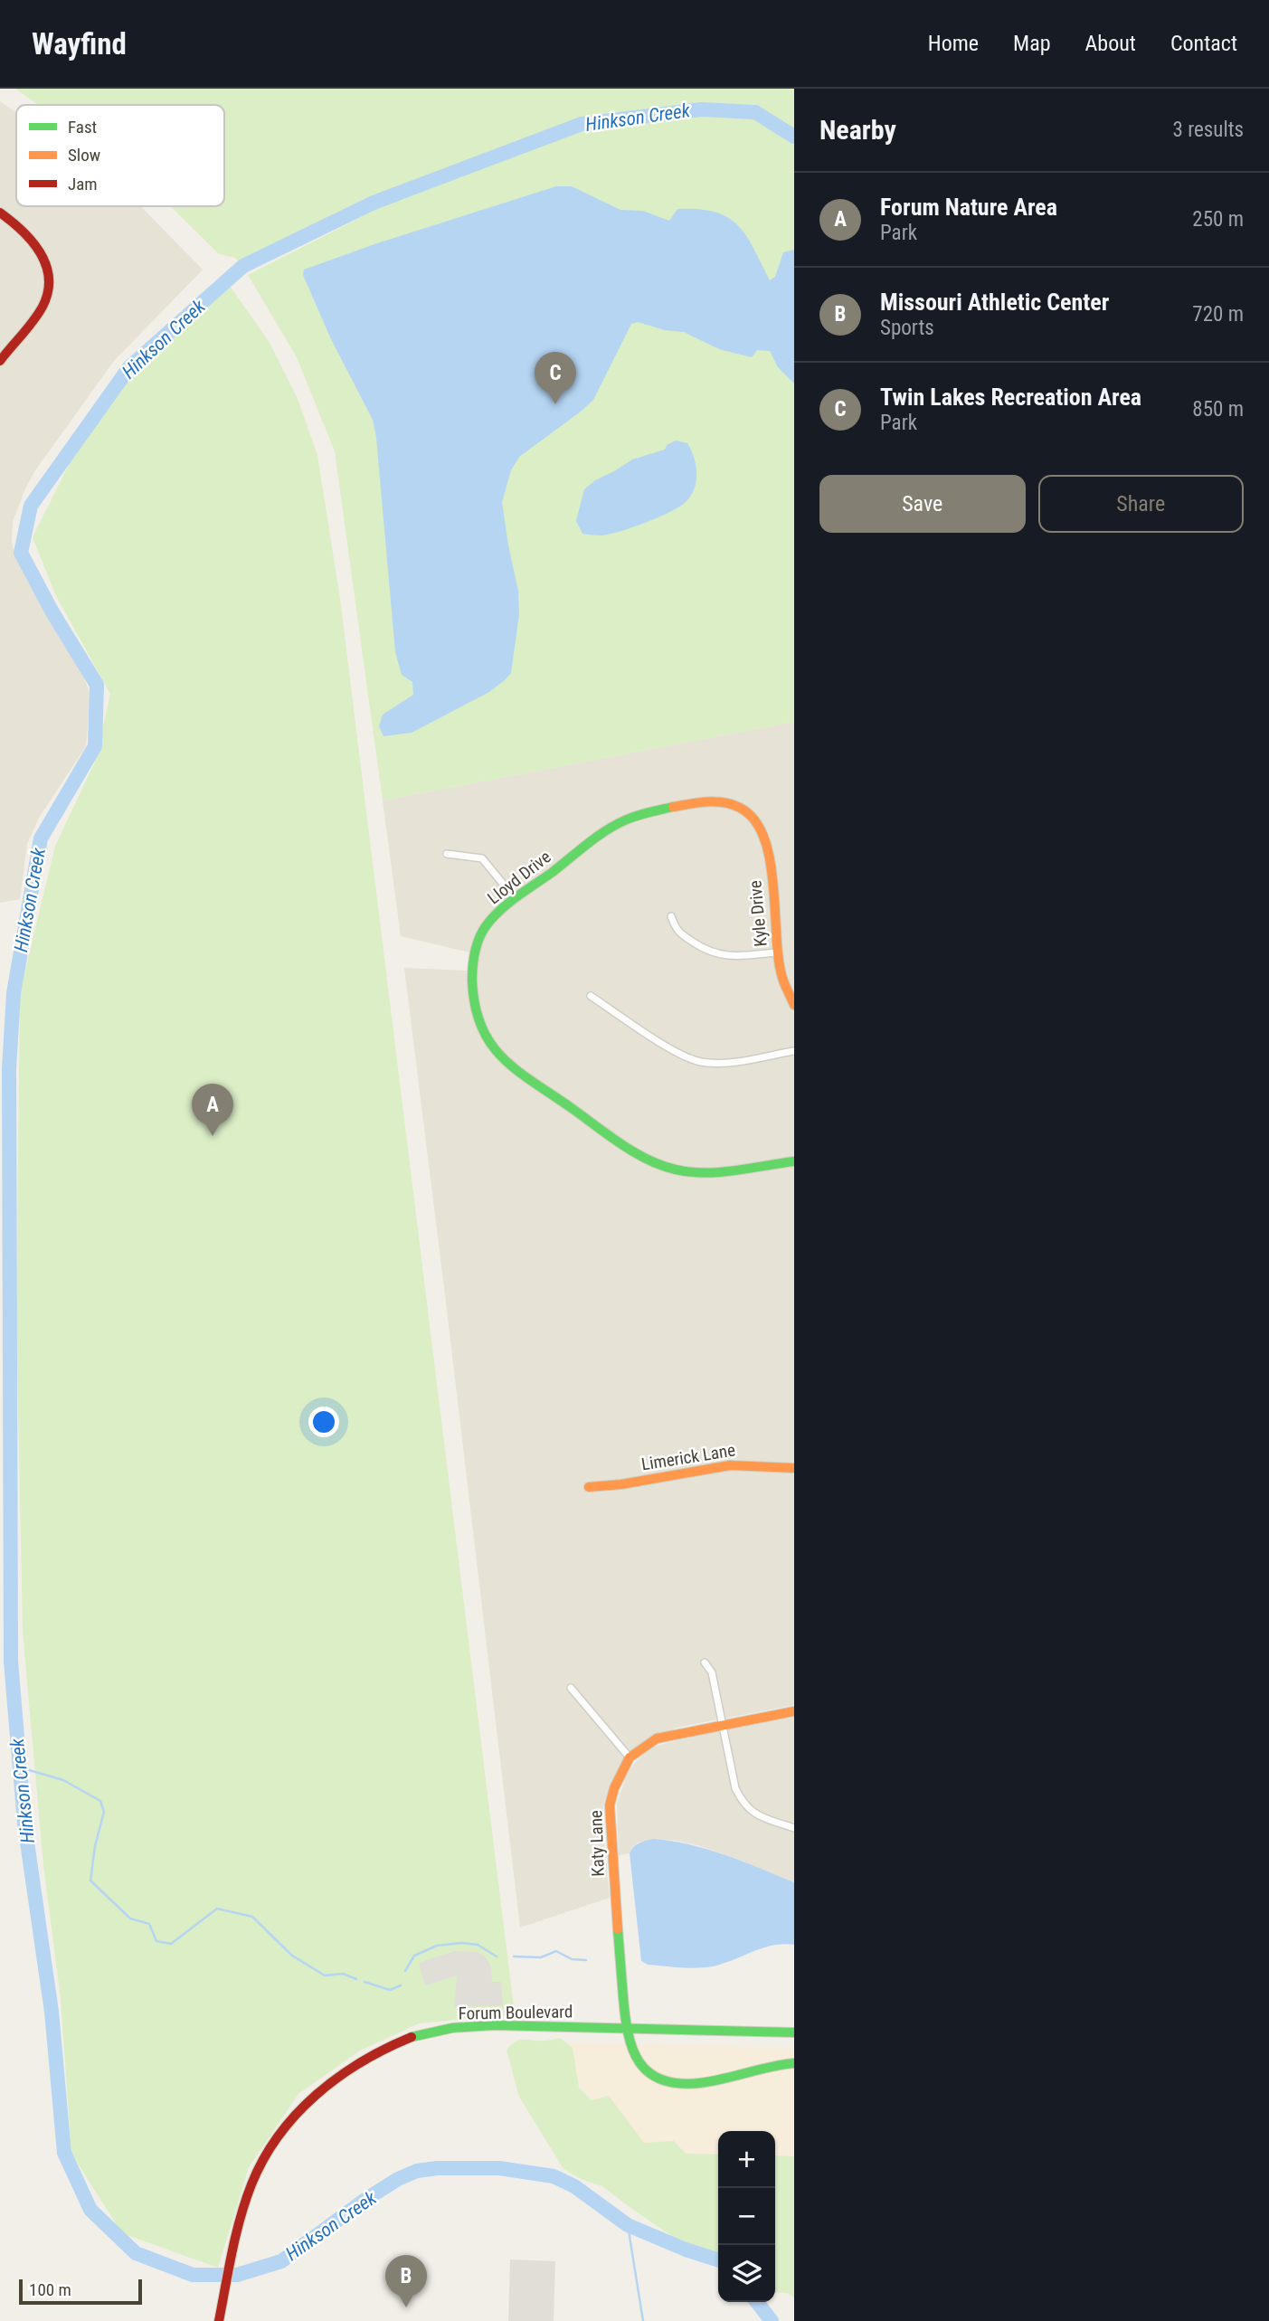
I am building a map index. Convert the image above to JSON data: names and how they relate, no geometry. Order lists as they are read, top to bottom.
{
  "streets": {
    "street": [
      "Lloyd Drive",
      "Kyle Drive",
      "Limerick Lane",
      "Katy Lane",
      "Forum Boulevard"
    ]
  },
  "crossings": [
    ["Lloyd Drive", "Kyle Drive"],
    ["Katy Lane", "Forum Boulevard"]
  ],
  "water": ["Hinkson Creek"],
  "legend": ["Fast", "Slow", "Jam"],
  "scale_bar": "100 m",
  "page": {
    "header": "Wayfind",
    "nav": [
      "Home",
      "Map",
      "About",
      "Contact"
    ],
    "heading": ["Nearby", "3 results"],
    "list": [
      {
        "mark": "A",
        "name": "Forum Nature Area",
        "note": "Park",
        "value": "250 m"
      },
      {
        "mark": "B",
        "name": "Missouri Athletic Center",
        "note": "Sports",
        "value": "720 m"
      },
      {
        "mark": "C",
        "name": "Twin Lakes Recreation Area",
        "note": "Park",
        "value": "850 m"
      }
    ],
    "pins": ["C", "A", "B"],
    "buttons": ["Save", "Share"],
    "map_buttons": ["+", "−"],
    "scale": "100 m"
  }
}
